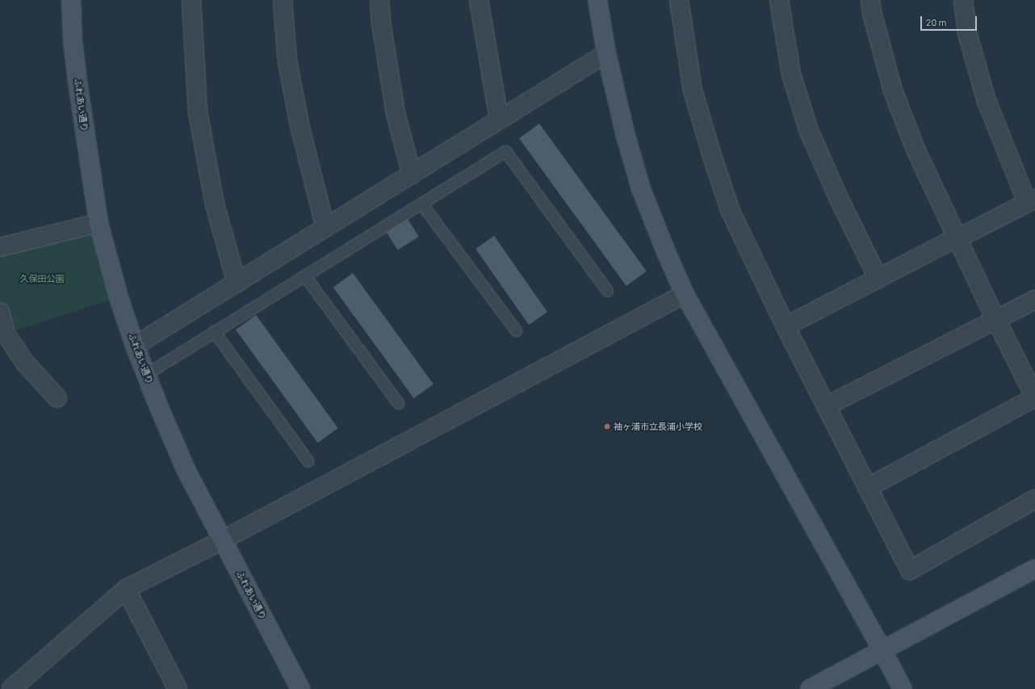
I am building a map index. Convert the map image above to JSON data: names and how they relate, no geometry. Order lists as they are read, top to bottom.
{
  "streets": {
    "street": ["ふれあい通り"]
  },
  "parks": ["久保田公園"],
  "places": ["袖ヶ浦市立長浦小学校"],
  "scale_bar": "20 m"
}
